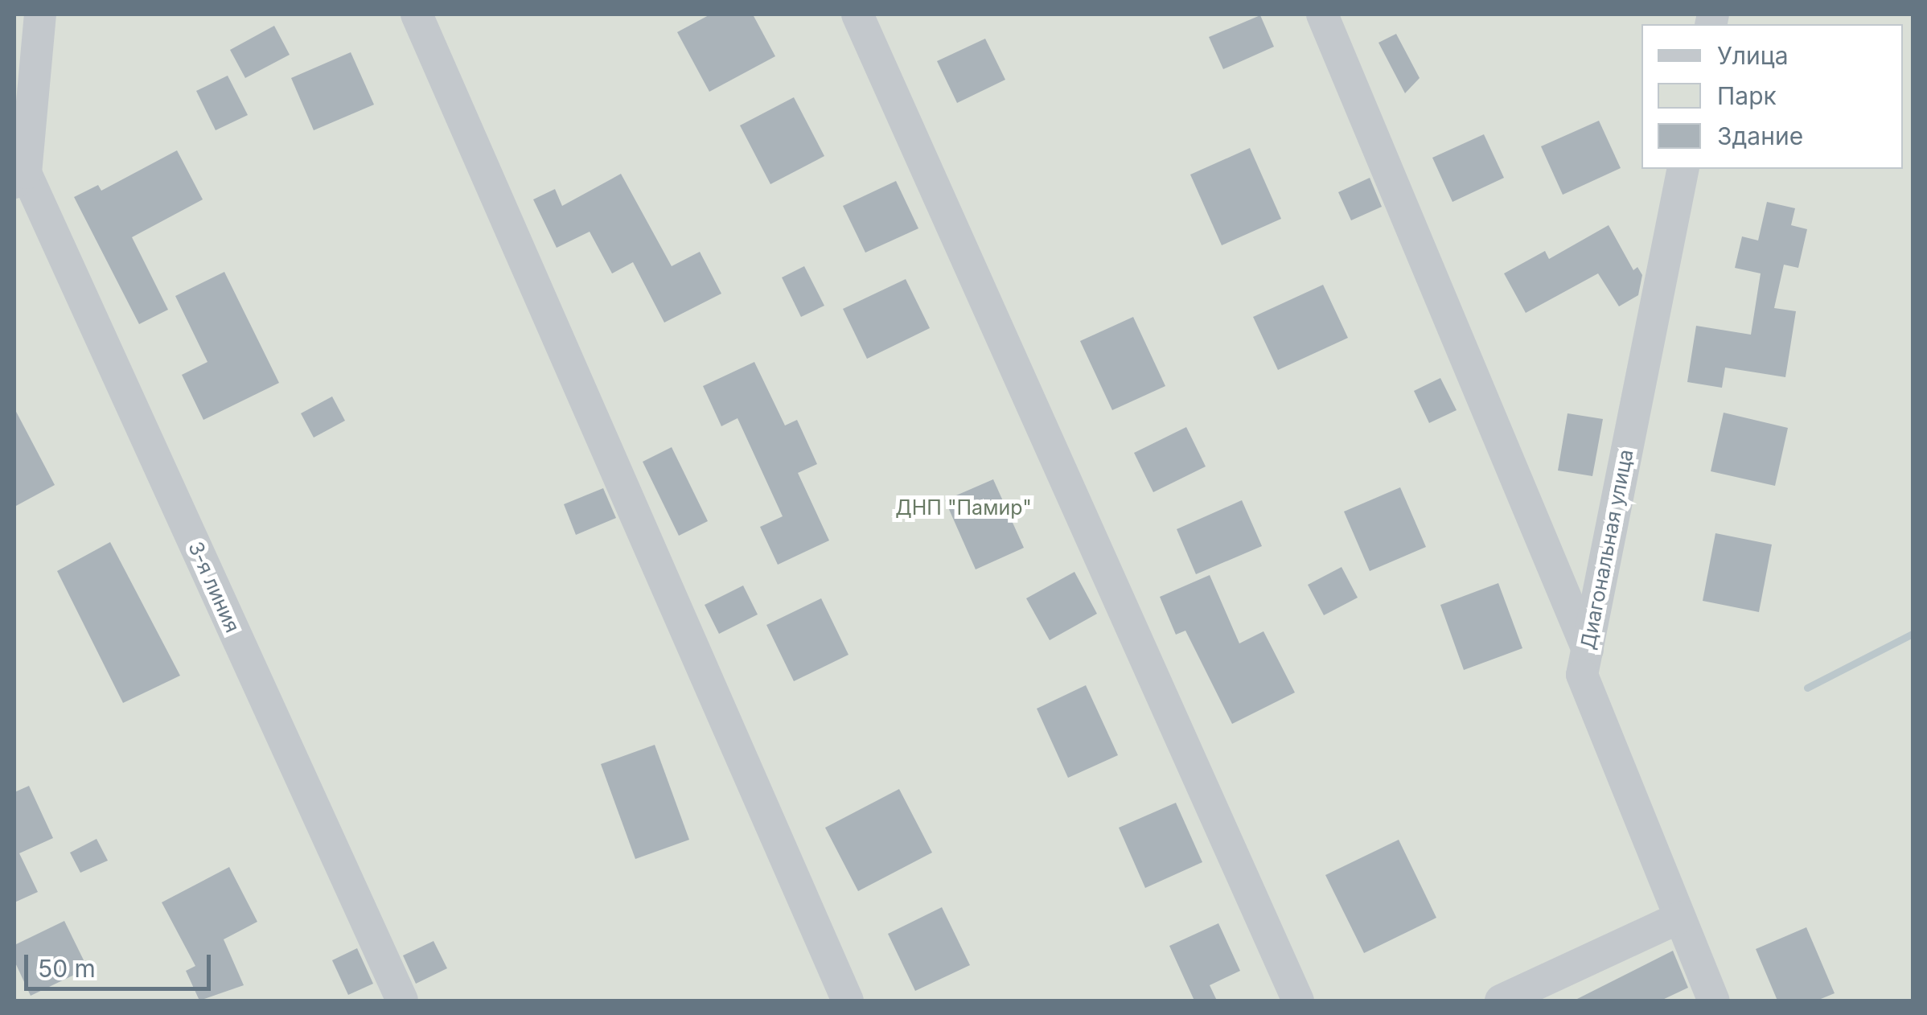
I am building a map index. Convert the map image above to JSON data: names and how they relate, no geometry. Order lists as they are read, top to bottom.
{
  "streets": {
    "street": ["Диагональная улица", "3-я линия"]
  },
  "parks": ["ДНП \"Памир\""],
  "legend": ["Улица", "Парк", "Здание"],
  "scale_bar": "50 m"
}
